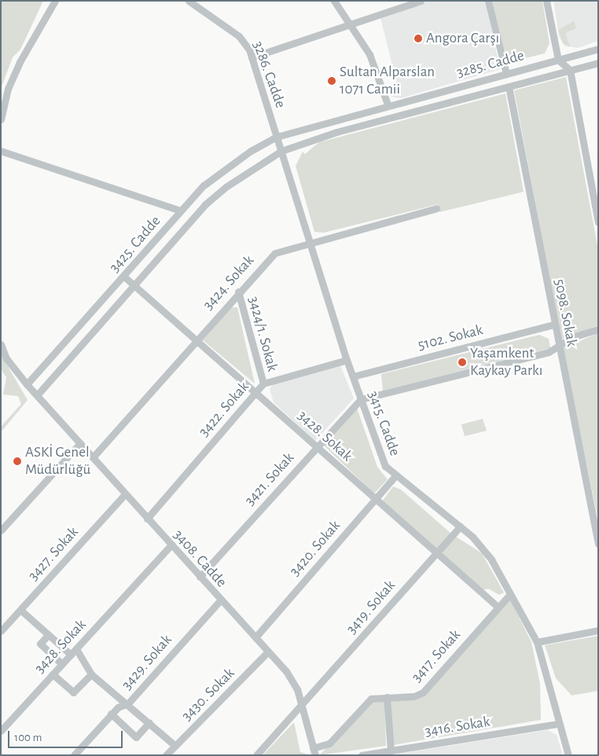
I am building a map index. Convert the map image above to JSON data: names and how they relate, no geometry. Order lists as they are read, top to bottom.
{
  "streets": {
    "street": [
      "3285. Cadde",
      "3286. Cadde",
      "3425. Cadde",
      "3424. Sokak",
      "5098. Sokak",
      "3424/1. Sokak",
      "5102. Sokak",
      "3422. Sokak",
      "3415. Cadde",
      "3428. Sokak",
      "3421. Sokak",
      "3420. Sokak",
      "3427. Sokak",
      "3408. Cadde",
      "3419. Sokak",
      "3417. Sokak",
      "3429. Sokak",
      "3430. Sokak",
      "3416. Sokak"
    ]
  },
  "crossings": [
    ["3285. Cadde", "3286. Cadde"],
    ["3285. Cadde", "3425. Cadde"],
    ["3285. Cadde", "5098. Sokak"],
    ["3285. Cadde", "3415. Cadde"],
    ["3286. Cadde", "3425. Cadde"],
    ["3286. Cadde", "3415. Cadde"],
    ["3425. Cadde", "3415. Cadde"],
    ["3425. Cadde", "3428. Sokak"],
    ["3425. Cadde", "3408. Cadde"],
    ["3424. Sokak", "3424/1. Sokak"],
    ["3424. Sokak", "3415. Cadde"],
    ["3424. Sokak", "3428. Sokak"],
    ["3424. Sokak", "3408. Cadde"],
    ["5098. Sokak", "5102. Sokak"],
    ["3424/1. Sokak", "3422. Sokak"],
    ["5102. Sokak", "3415. Cadde"],
    ["3422. Sokak", "3415. Cadde"],
    ["3422. Sokak", "3428. Sokak"],
    ["3422. Sokak", "3408. Cadde"],
    ["3415. Cadde", "3421. Sokak"],
    ["3415. Cadde", "3420. Sokak"],
    ["3415. Cadde", "3419. Sokak"],
    ["3415. Cadde", "3417. Sokak"],
    ["3415. Cadde", "3416. Sokak"],
    ["3428. Sokak", "3421. Sokak"],
    ["3428. Sokak", "3420. Sokak"],
    ["3428. Sokak", "3408. Cadde"],
    ["3428. Sokak", "3419. Sokak"],
    ["3428. Sokak", "3417. Sokak"],
    ["3421. Sokak", "3408. Cadde"],
    ["3420. Sokak", "3408. Cadde"],
    ["3427. Sokak", "3408. Cadde"],
    ["3408. Cadde", "3419. Sokak"],
    ["3408. Cadde", "3417. Sokak"],
    ["3408. Cadde", "3429. Sokak"],
    ["3408. Cadde", "3430. Sokak"]
  ],
  "places": [
    "Angora Çarşı",
    "Sultan Alparslan 1071 Camii",
    "Yaşamkent Kaykay Parkı",
    "ASKİ Genel Müdürlüğü"
  ],
  "scale_bar": "100 m"
}
